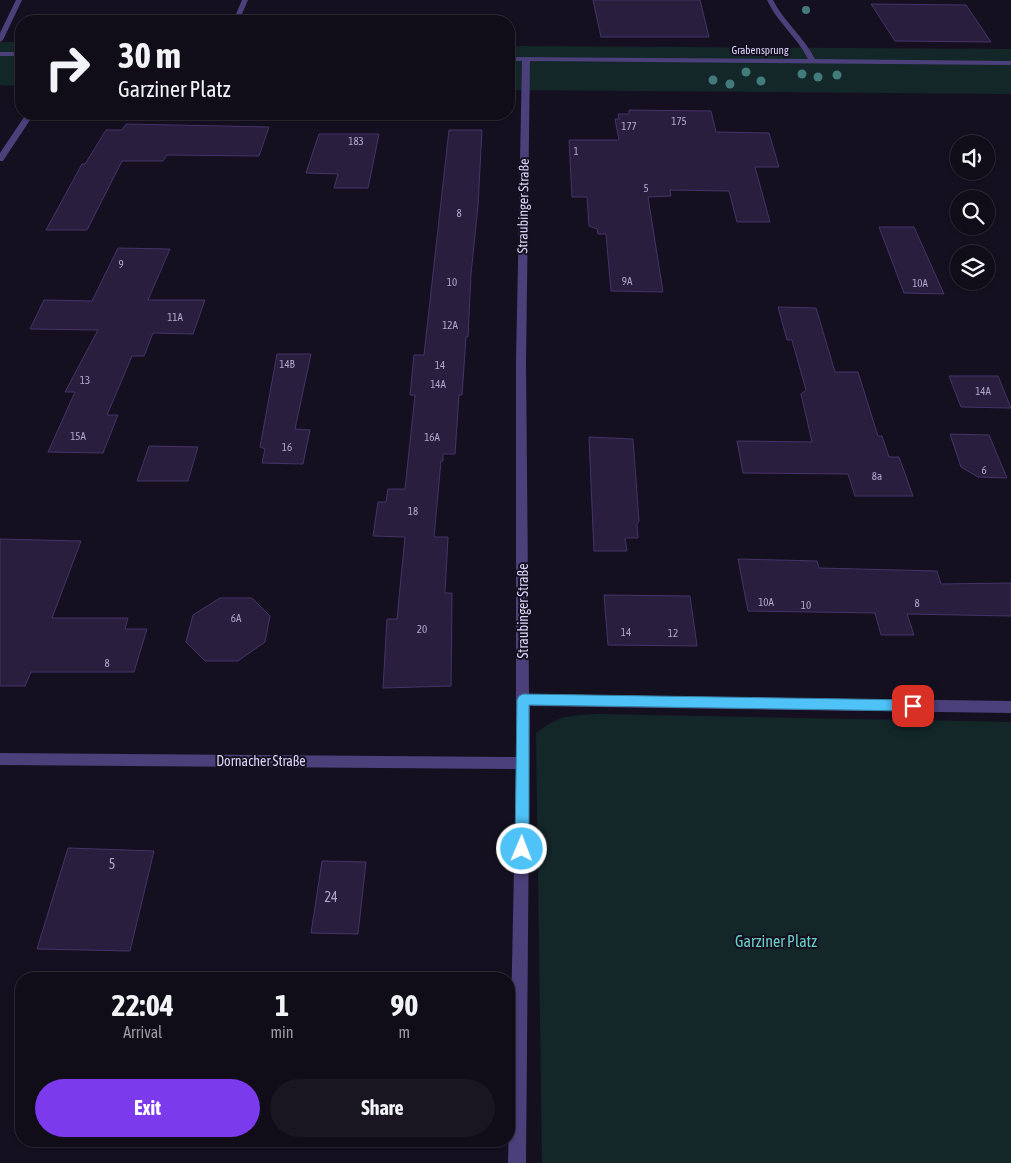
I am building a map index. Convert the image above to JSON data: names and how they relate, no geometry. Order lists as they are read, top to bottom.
{
  "streets": {
    "street": ["Grabensprung", "Straubinger Straße", "Dornacher Straße"]
  },
  "crossings": [
    ["Grabensprung", "Straubinger Straße"],
    ["Straubinger Straße", "Dornacher Straße"]
  ],
  "parks": ["Garziner Platz"],
  "house_numbers": [
    "175",
    "177",
    "183",
    "1",
    "5",
    "8",
    "9",
    "9A",
    "10",
    "10A",
    "11A",
    "12A",
    "14B",
    "14",
    "13",
    "14A",
    "14A",
    "15A",
    "16A",
    "16",
    "6",
    "8a",
    "18",
    "10A",
    "8",
    "10",
    "6A",
    "20",
    "14",
    "12",
    "8",
    "5",
    "24"
  ],
  "page": {
    "turn": ["30 m", "Garziner Platz"],
    "eta": [
      "22:04",
      "Arrival",
      "1",
      "min",
      "90",
      "m"
    ],
    "buttons": ["Exit", "Share"]
  }
}
